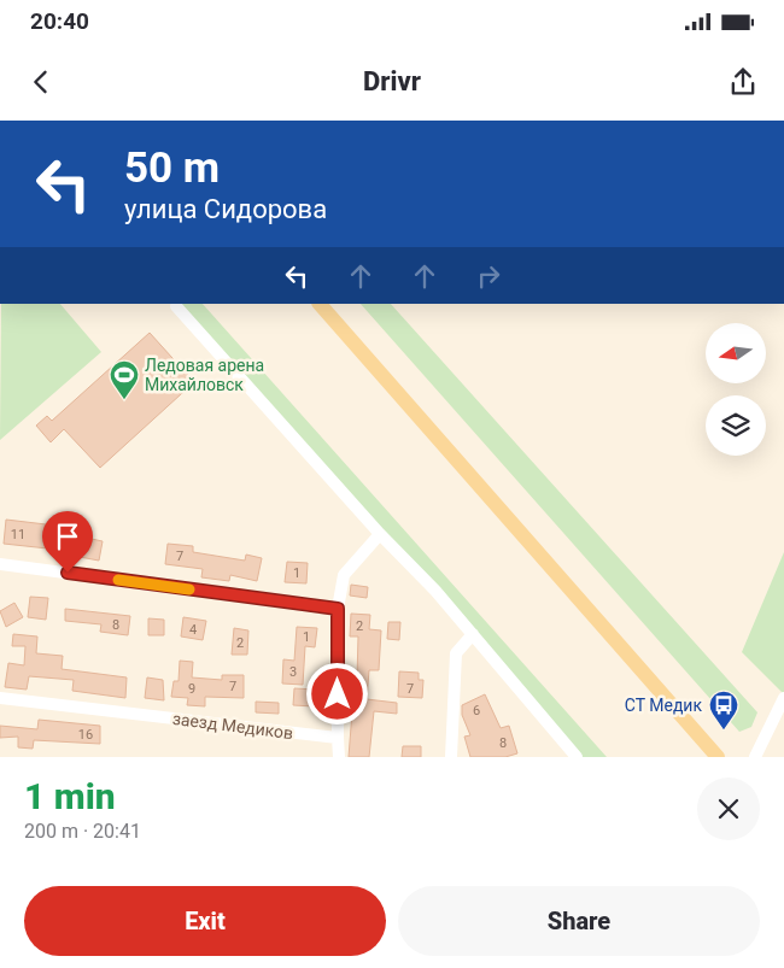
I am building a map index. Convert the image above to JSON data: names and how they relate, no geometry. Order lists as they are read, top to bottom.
{
  "streets": {
    "street": ["заезд Медиков"]
  },
  "places": {
    "sports": ["Ледовая арена Михайловск"],
    "bus stop": ["СТ Медик"]
  },
  "house_numbers": [
    "11",
    "7",
    "1",
    "8",
    "2",
    "4",
    "1",
    "2",
    "3",
    "7",
    "9",
    "7",
    "6",
    "16",
    "8"
  ],
  "north": "left",
  "page": {
    "status": "20:40",
    "header": "Drivr",
    "turn": ["50 m", "улица Сидорова"],
    "heading": ["1 min", "200 m · 20:41"],
    "buttons": ["Exit", "Share"]
  }
}
